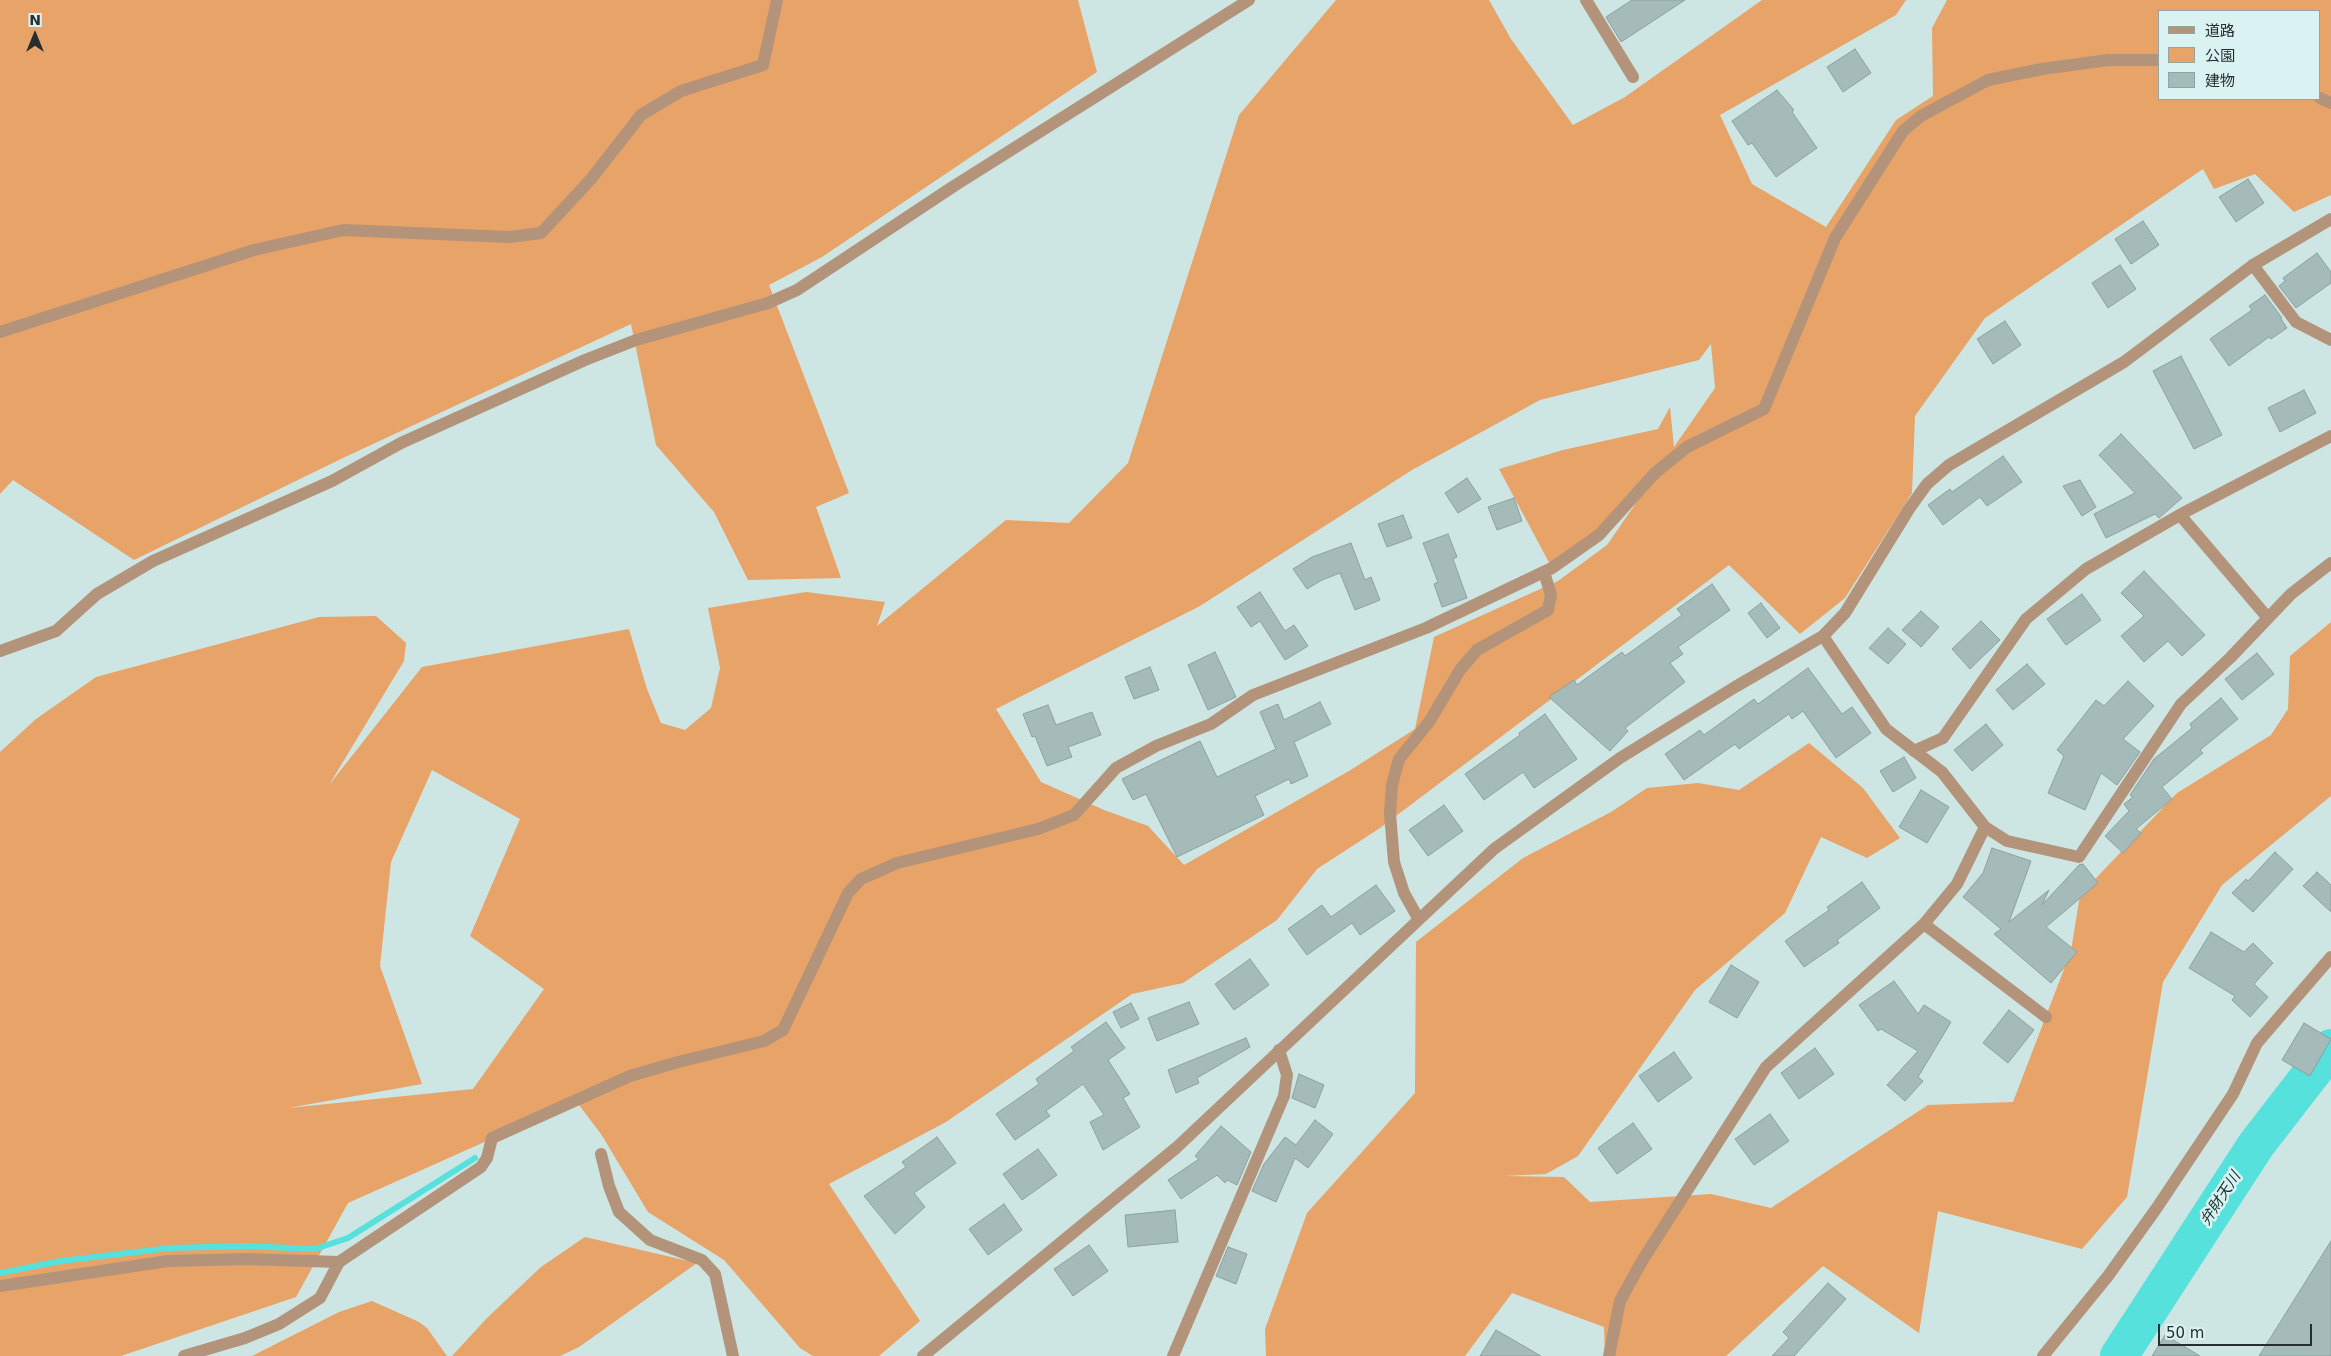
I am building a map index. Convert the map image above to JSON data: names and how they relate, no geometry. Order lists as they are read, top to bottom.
{
  "water": ["弁財天川"],
  "legend": ["道路", "公園", "建物"],
  "scale_bar": "50 m",
  "north": "top"
}
